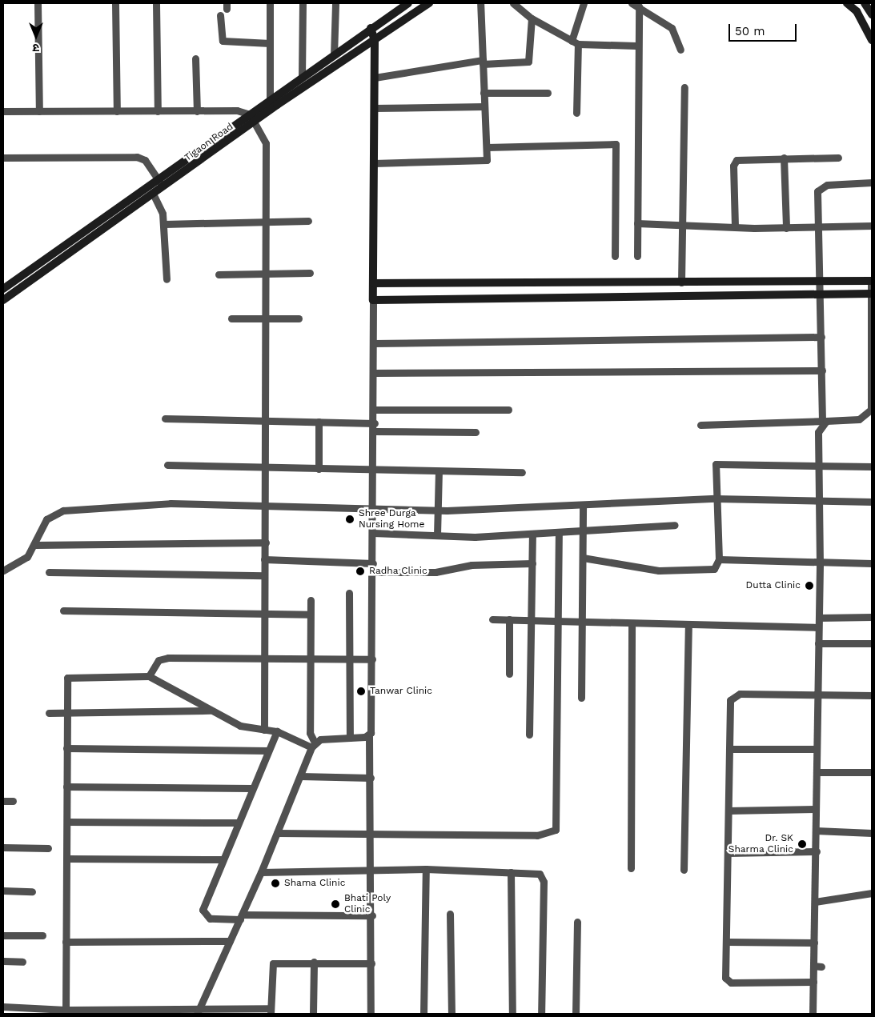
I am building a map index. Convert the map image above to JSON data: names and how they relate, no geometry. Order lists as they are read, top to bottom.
{
  "streets": {
    "street": ["Tigaon Road"]
  },
  "places": [
    "Shree Durga Nursing Home",
    "Radha Clinic",
    "Dutta Clinic",
    "Tanwar Clinic",
    "Dr. SK Sharma Clinic",
    "Shama Clinic",
    "Bhati Poly Clinic"
  ],
  "scale_bar": "50 m",
  "north": "bottom"
}
